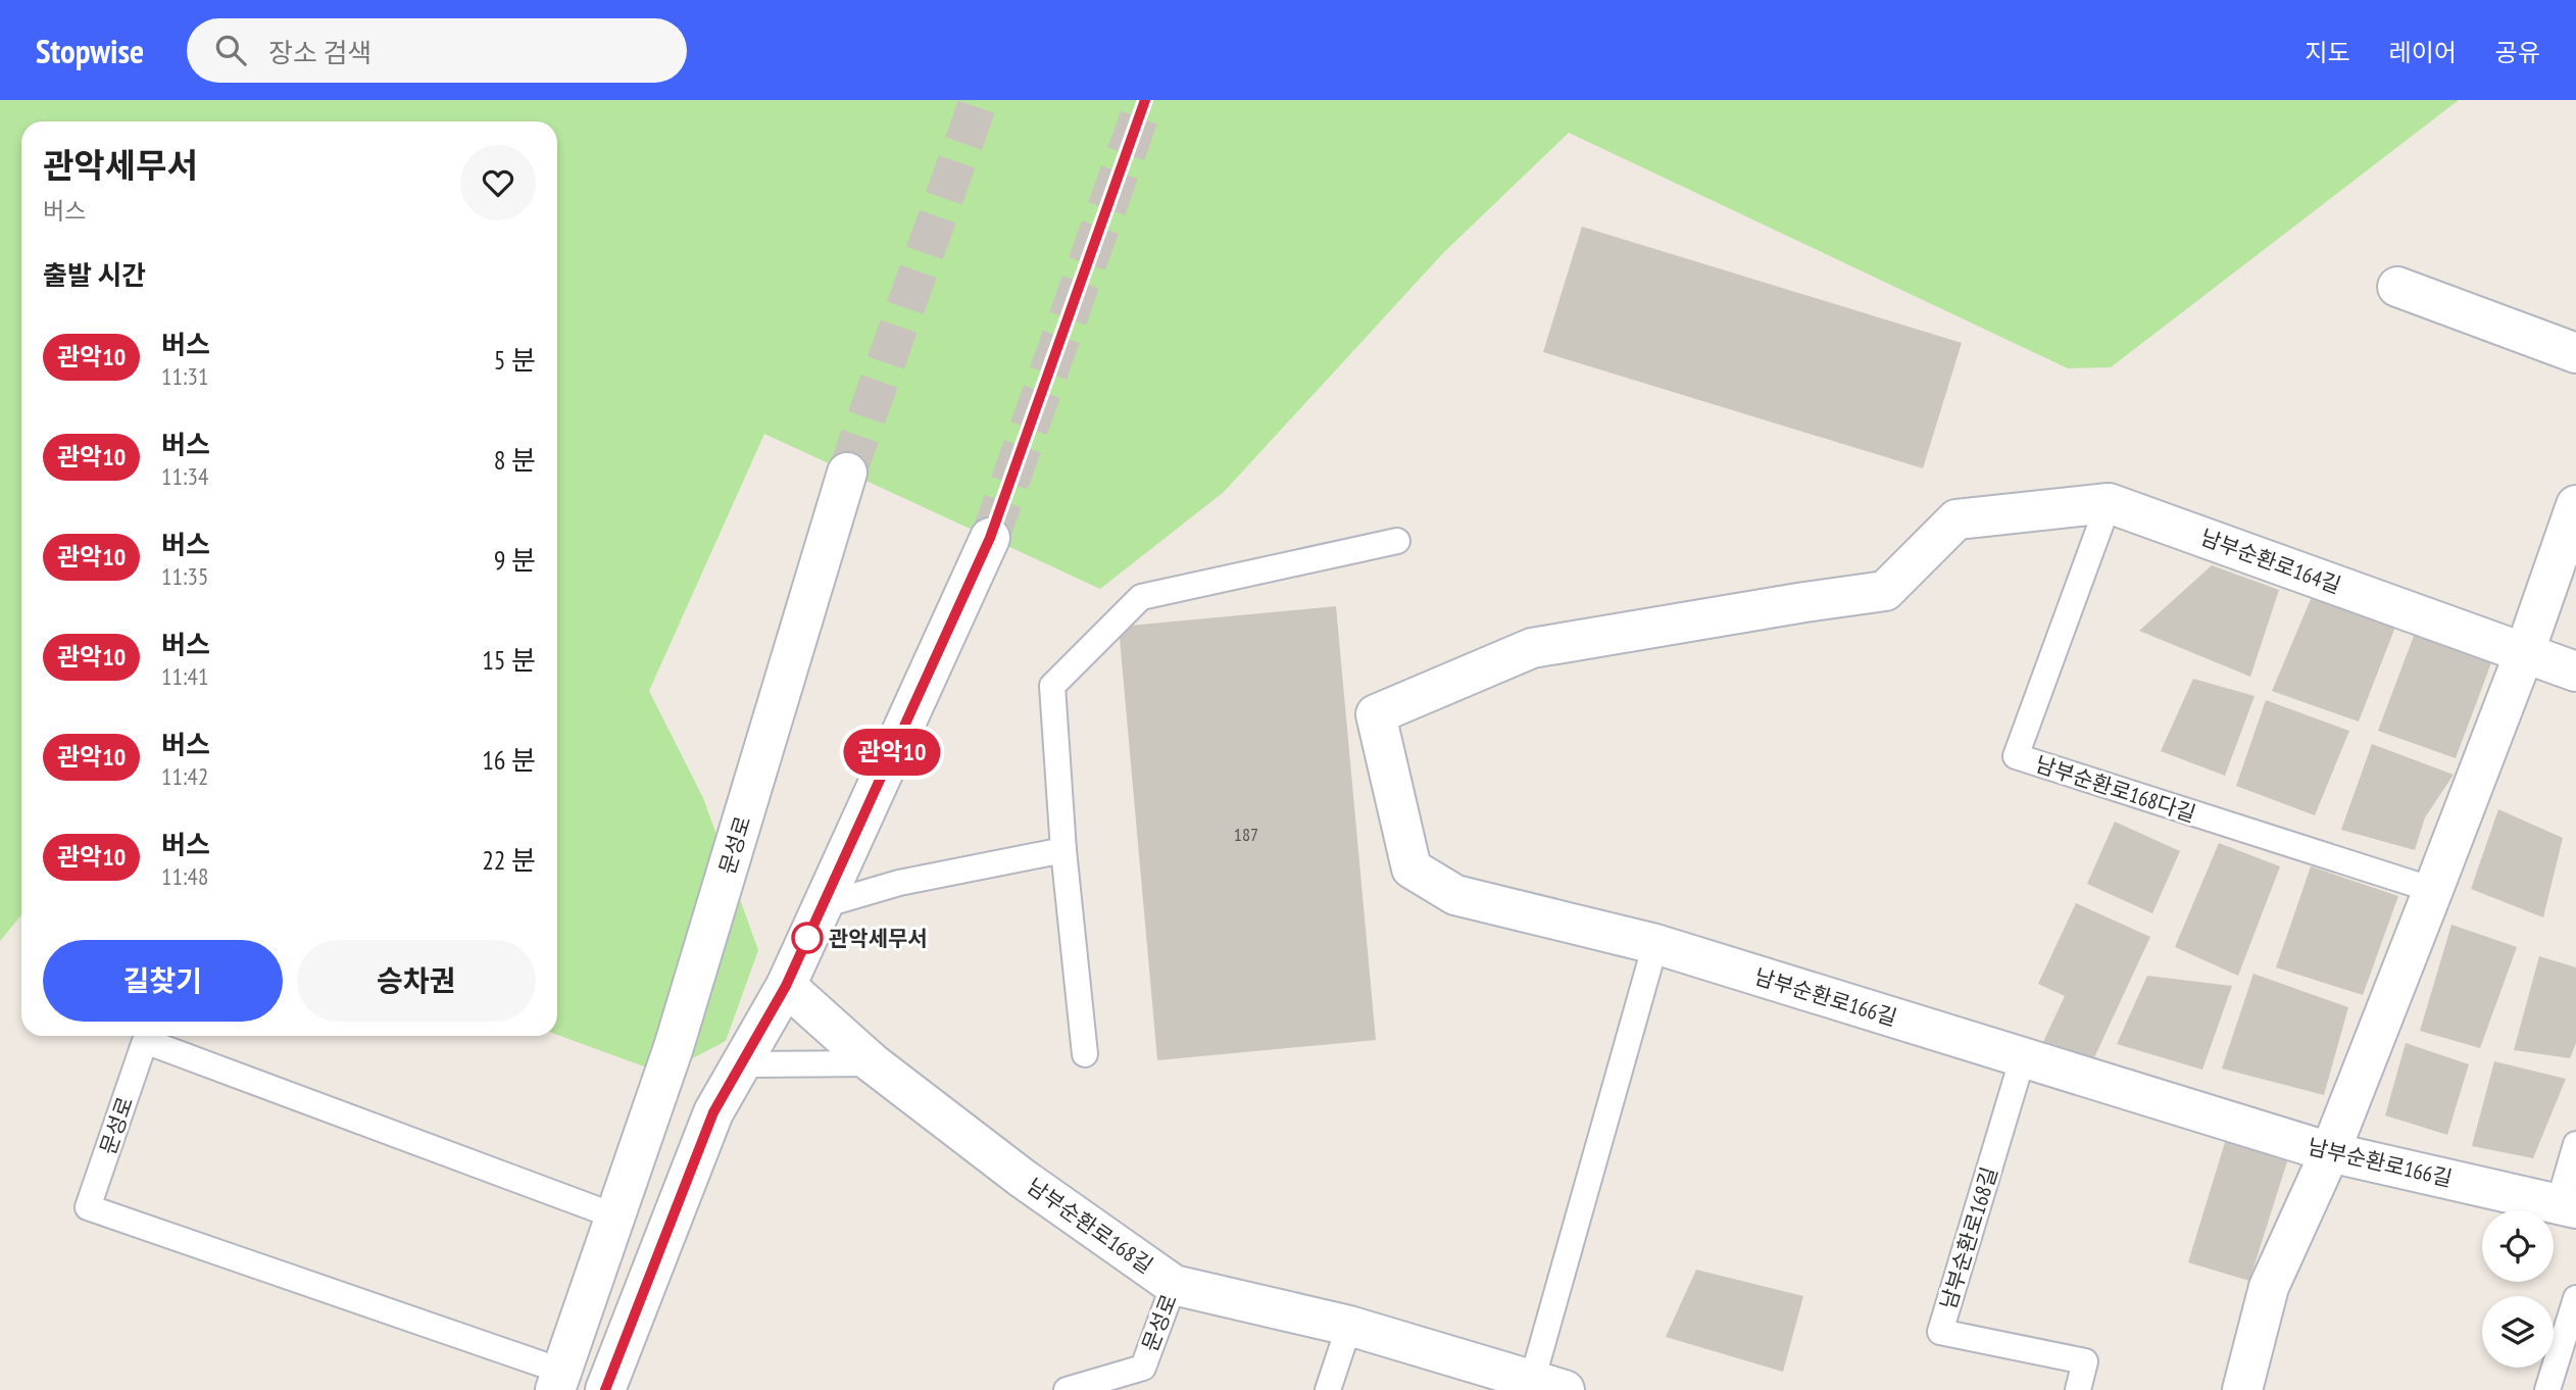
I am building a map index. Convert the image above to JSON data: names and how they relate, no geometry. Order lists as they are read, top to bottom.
{
  "streets": {
    "street": [
      "남부순환로164길",
      "문성로",
      "남부순환로166길",
      "남부순환로168길"
    ],
    "lane": ["남부순환로168다길"]
  },
  "crossings": [
    ["남부순환로164길", "남부순환로168다길"],
    ["남부순환로164길", "남부순환로166길"],
    ["문성로", "남부순환로168길"],
    ["남부순환로166길", "남부순환로168길"]
  ],
  "places": ["관악세무서"],
  "lines": ["bus line 관악10"],
  "house_numbers": ["187"],
  "page": {
    "header": "Stopwise",
    "search": "장소 검색",
    "nav": ["지도", "레이어", "공유"],
    "on_map": "관악10",
    "heading": [
      ["관악세무서", "버스"],
      "출발 시간"
    ],
    "list": [
      {
        "mark": "관악10",
        "name": "버스",
        "note": "11:31",
        "value": "5 분"
      },
      {
        "mark": "관악10",
        "name": "버스",
        "note": "11:34",
        "value": "8 분"
      },
      {
        "mark": "관악10",
        "name": "버스",
        "note": "11:35",
        "value": "9 분"
      },
      {
        "mark": "관악10",
        "name": "버스",
        "note": "11:41",
        "value": "15 분"
      },
      {
        "mark": "관악10",
        "name": "버스",
        "note": "11:42",
        "value": "16 분"
      },
      {
        "mark": "관악10",
        "name": "버스",
        "note": "11:48",
        "value": "22 분"
      }
    ],
    "buttons": ["길찾기", "승차권"]
  }
}
